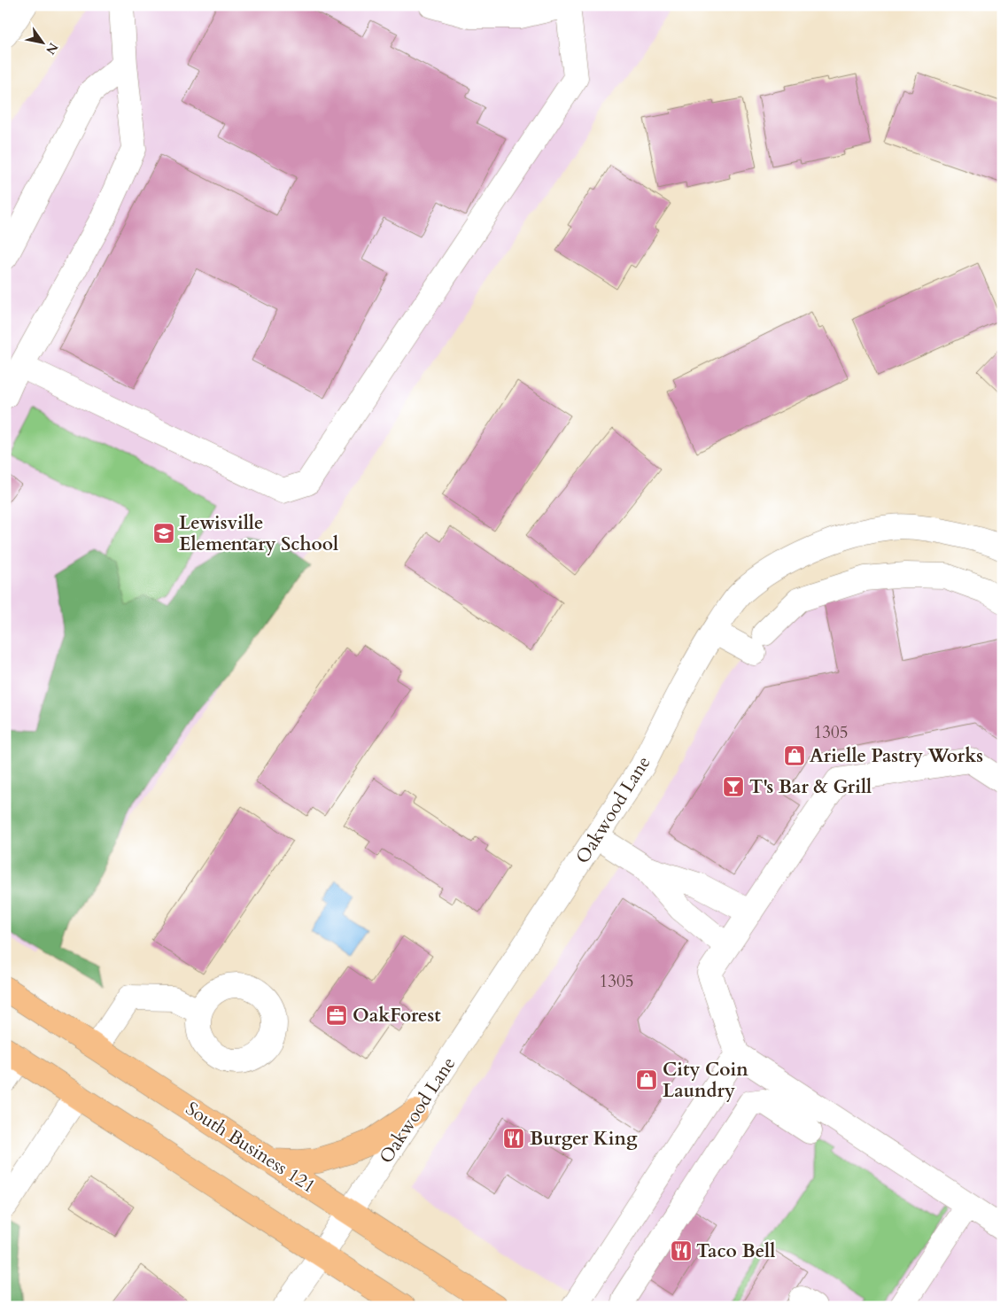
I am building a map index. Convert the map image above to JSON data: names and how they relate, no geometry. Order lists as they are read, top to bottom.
{
  "streets": {
    "main road": ["South Business 121"],
    "street": ["Oakwood Lane"]
  },
  "crossings": [
    ["Oakwood Lane", "South Business 121"]
  ],
  "places": {
    "school or university": ["Lewisville Elementary School"],
    "shop": ["Arielle Pastry Works", "City Coin Laundry"],
    "bar": ["T's Bar & Grill"],
    "office": ["OakForest"],
    "restaurant": ["Burger King", "Taco Bell"]
  },
  "house_numbers": ["1305", "1305"],
  "north": "bottom right"
}
